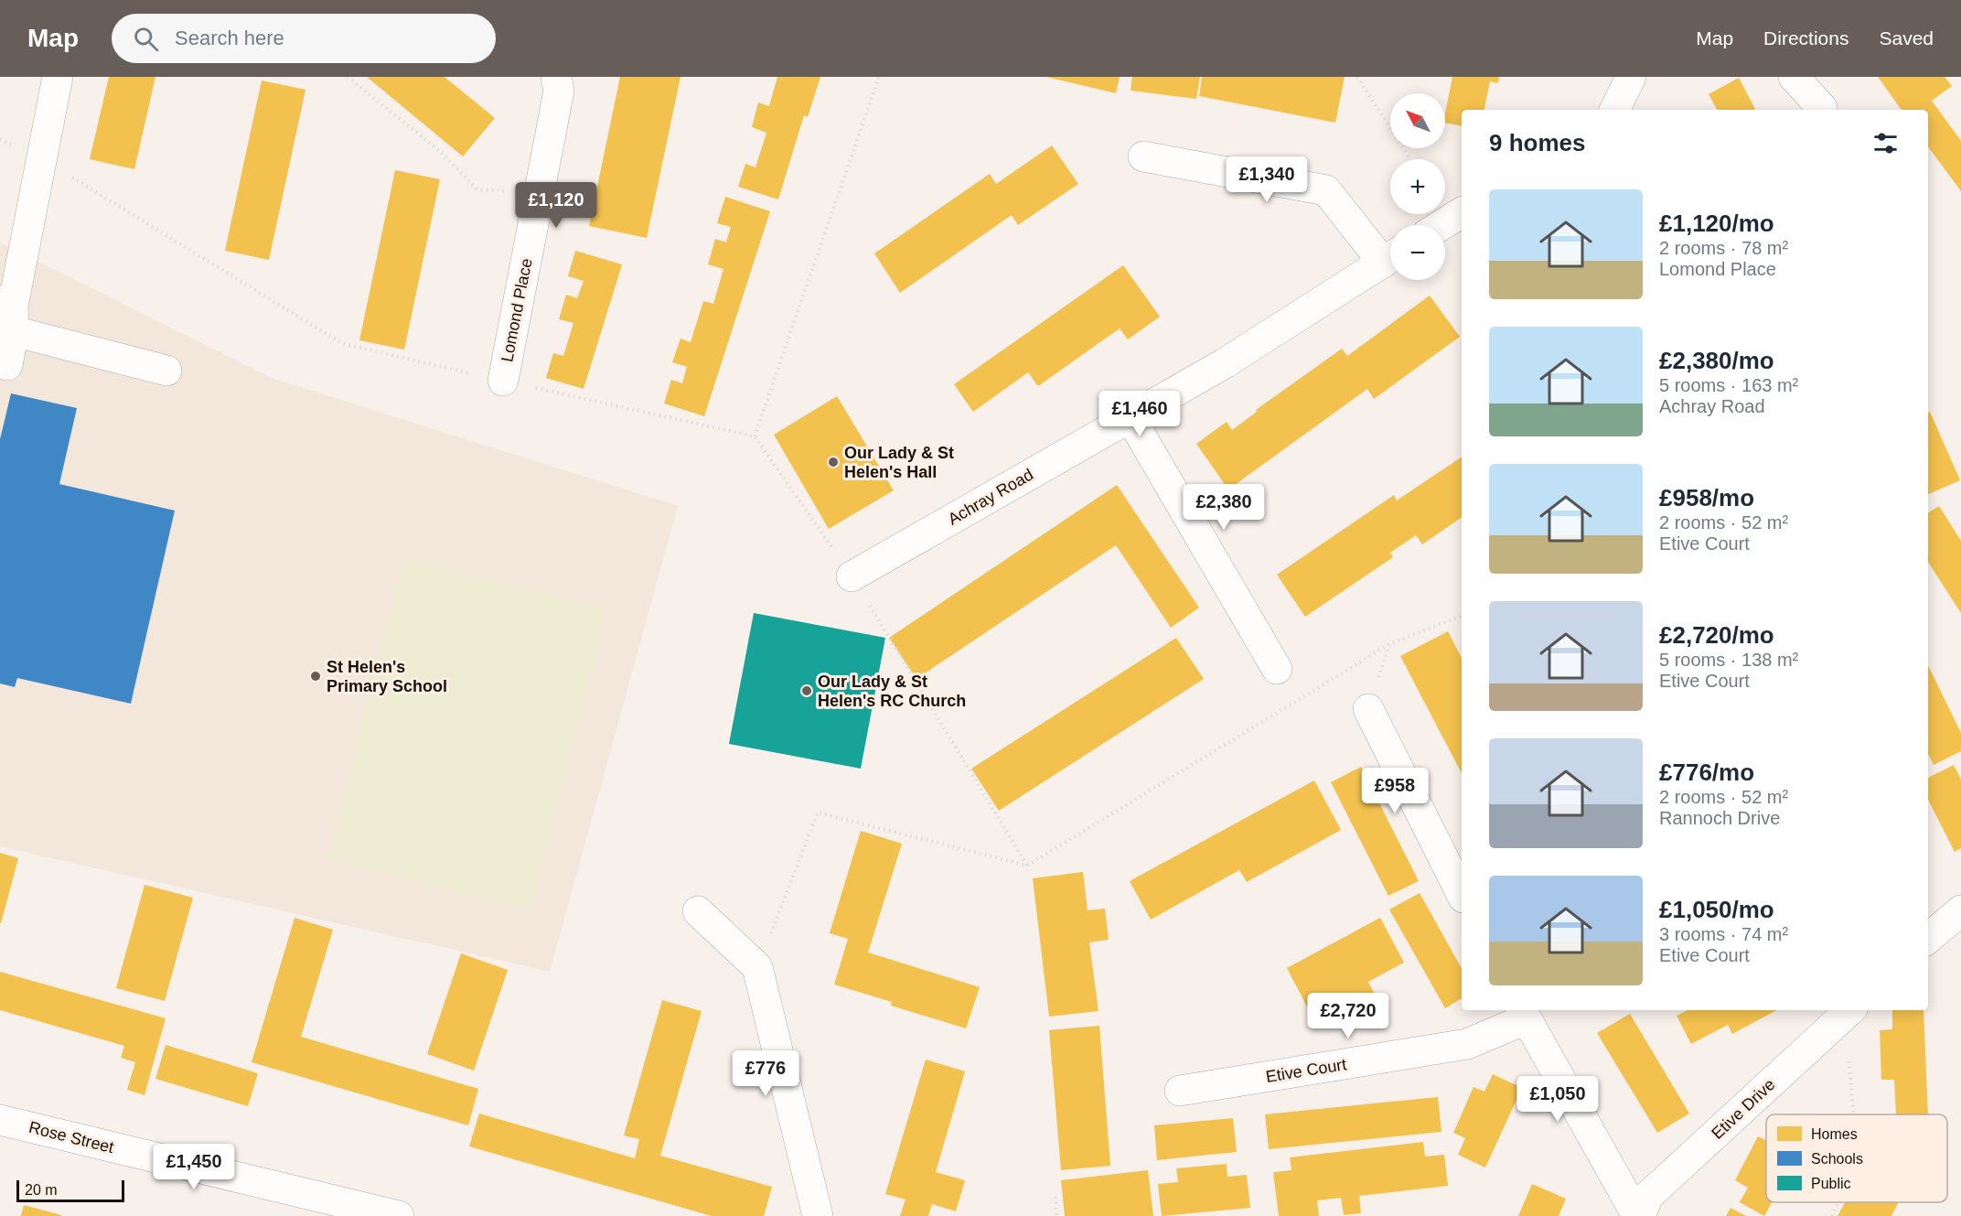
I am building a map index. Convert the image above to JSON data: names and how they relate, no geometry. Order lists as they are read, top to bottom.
{
  "streets": {
    "street": [
      "Lomond Place",
      "Achray Road",
      "Etive Court",
      "Etive Drive",
      "Rose Street"
    ]
  },
  "crossings": [
    ["Etive Court", "Etive Drive"]
  ],
  "places": ["Our Lady & St Helen's Hall", "St Helen's Primary School", "Our Lady & St Helen's RC Church"],
  "legend": ["Homes", "Schools", "Public"],
  "scale_bar": "20 m",
  "north": "top left",
  "page": {
    "header": "Map",
    "search": "Search here",
    "nav": ["Map", "Directions", "Saved"],
    "map_buttons": ["+", "−"],
    "heading": "9 homes",
    "price": [
      "£1,340",
      "£1,120",
      "£1,460",
      "£2,380",
      "£958",
      "£2,720",
      "£776",
      "£1,050",
      "£1,450"
    ],
    "list": [
      {
        "name": "£1,120/mo",
        "note": "2 rooms · 78 m² · Lomond Place"
      },
      {
        "name": "£2,380/mo",
        "note": "5 rooms · 163 m² · Achray Road"
      },
      {
        "name": "£958/mo",
        "note": "2 rooms · 52 m² · Etive Court"
      },
      {
        "name": "£2,720/mo",
        "note": "5 rooms · 138 m² · Etive Court"
      },
      {
        "name": "£776/mo",
        "note": "2 rooms · 52 m² · Rannoch Drive"
      },
      {
        "name": "£1,050/mo",
        "note": "3 rooms · 74 m² · Etive Court"
      }
    ],
    "scale": "20 m"
  }
}
